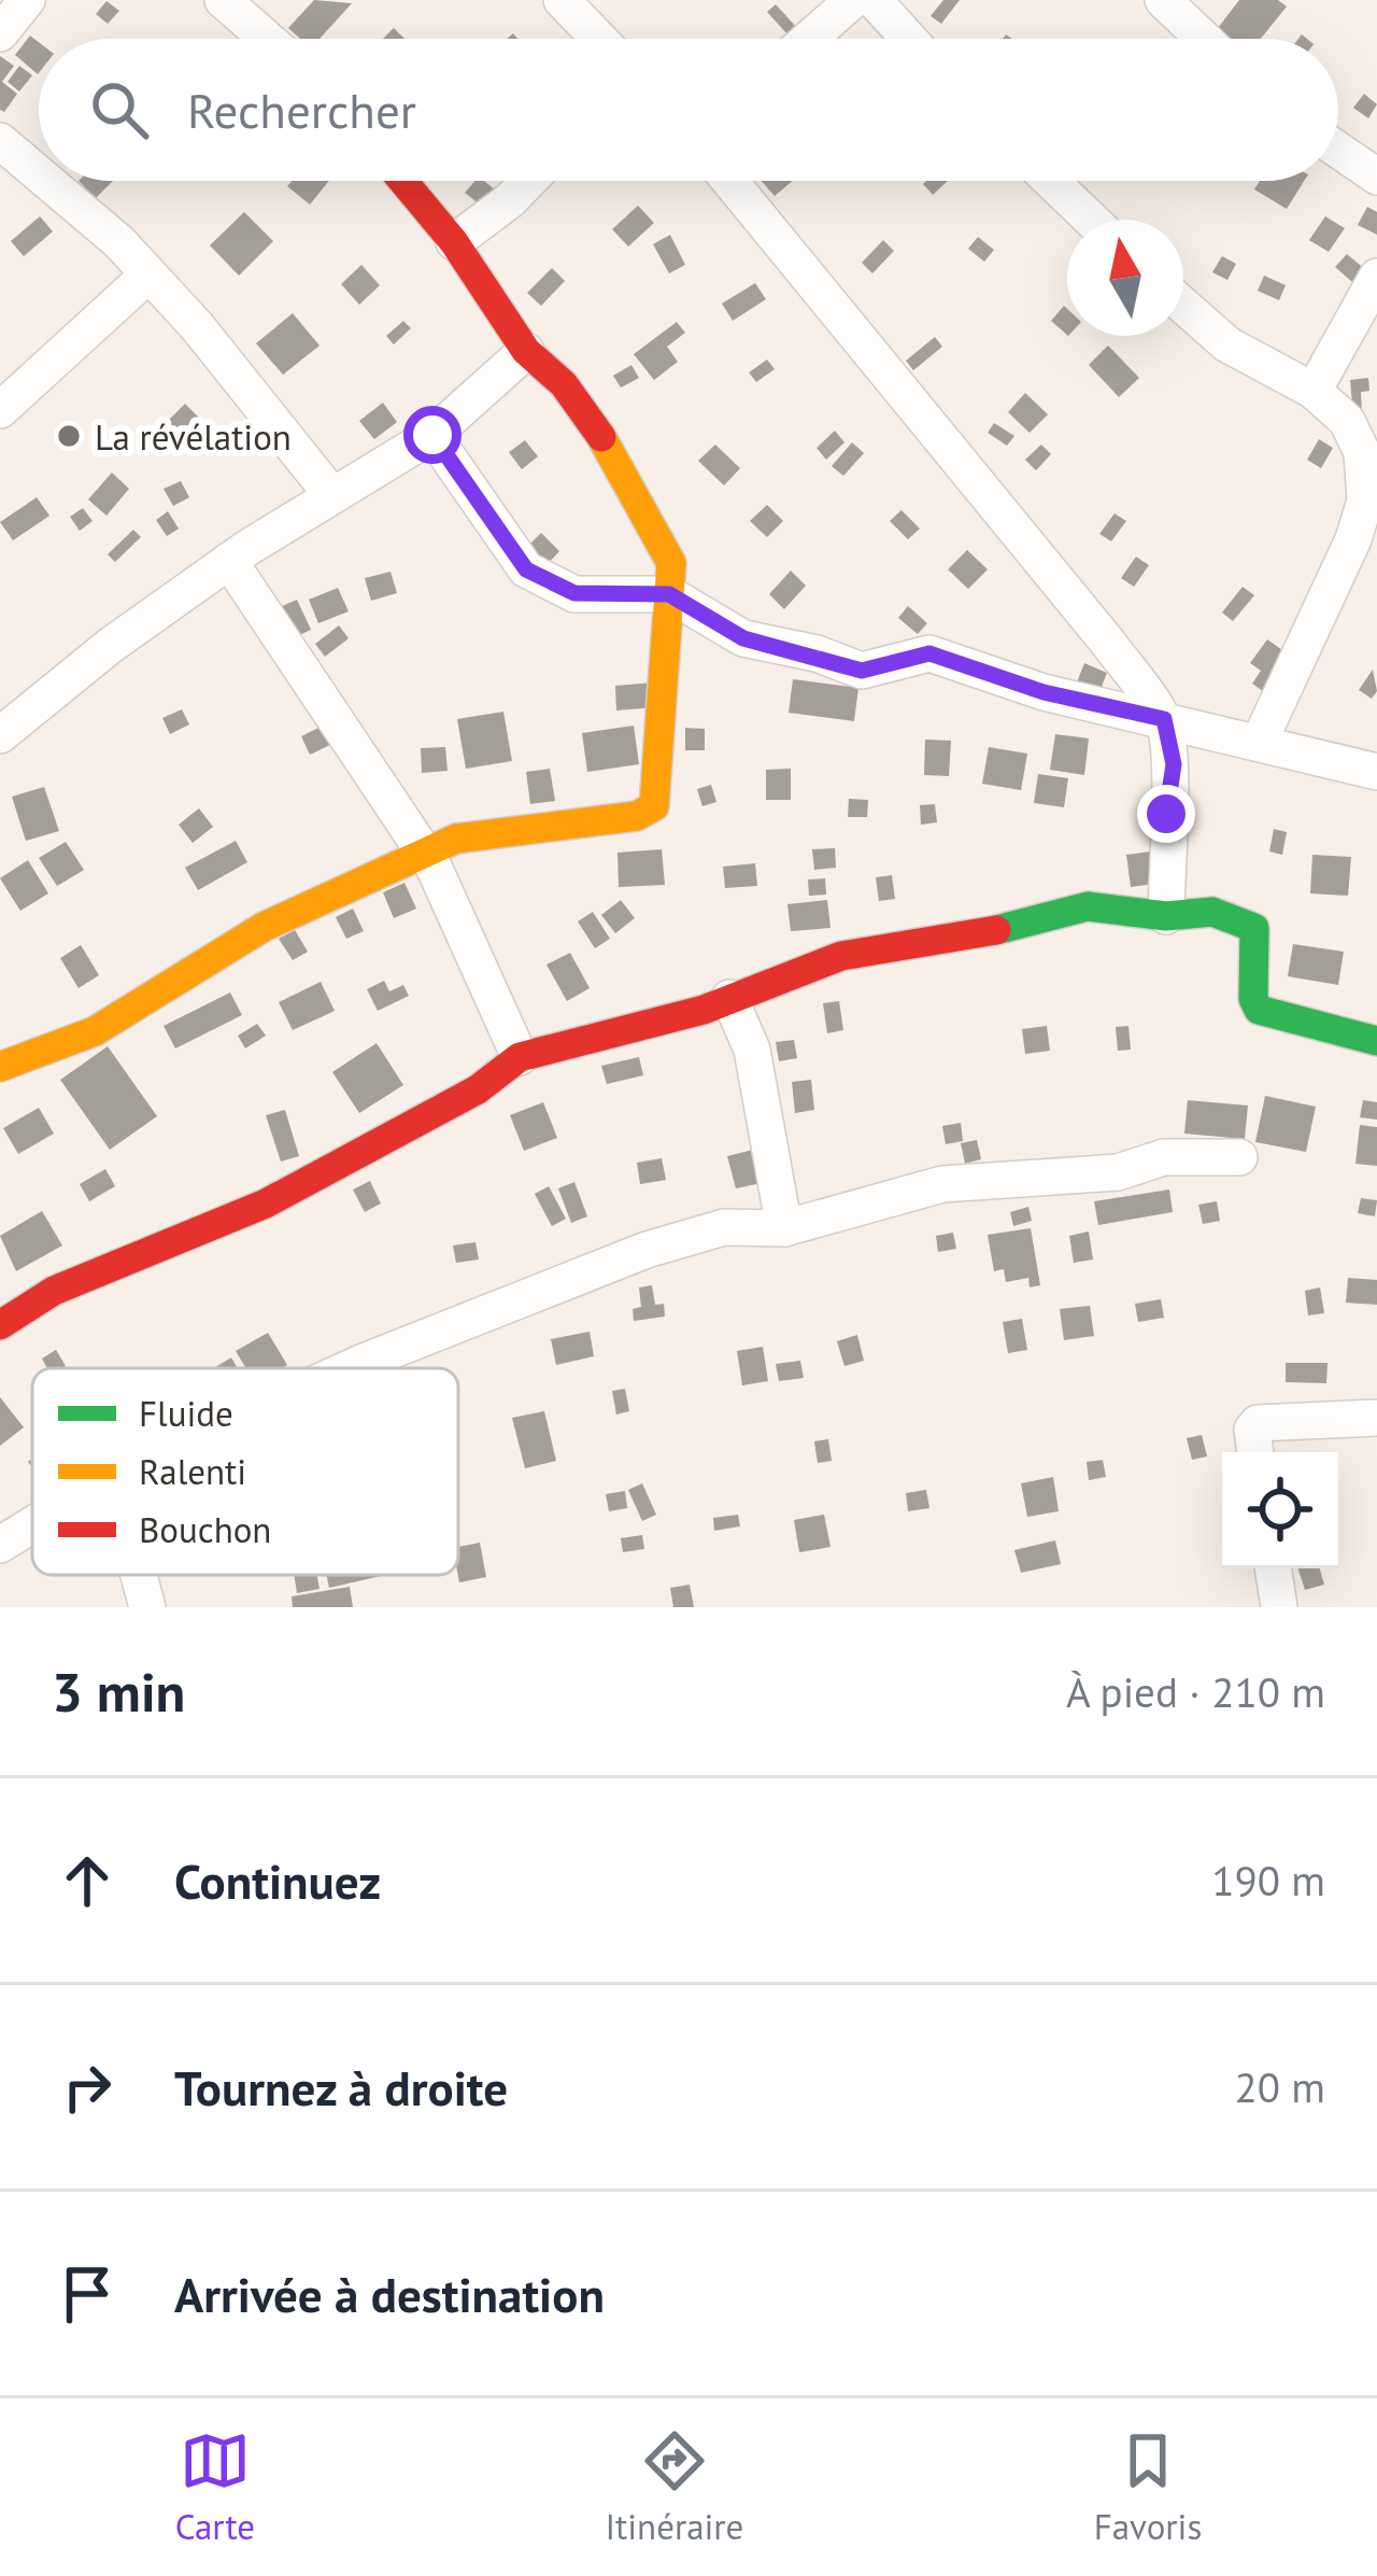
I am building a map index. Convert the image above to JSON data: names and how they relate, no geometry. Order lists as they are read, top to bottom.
{
  "places": ["La révélation"],
  "legend": ["Fluide", "Ralenti", "Bouchon"],
  "north": "top",
  "page": {
    "search": "Rechercher",
    "heading": ["3 min", "À pied · 210 m"],
    "list": [
      ["Continuez", "190 m"],
      ["Tournez à droite", "20 m"],
      "Arrivée à destination"
    ],
    "nav": ["Carte", "Itinéraire", "Favoris"]
  }
}
